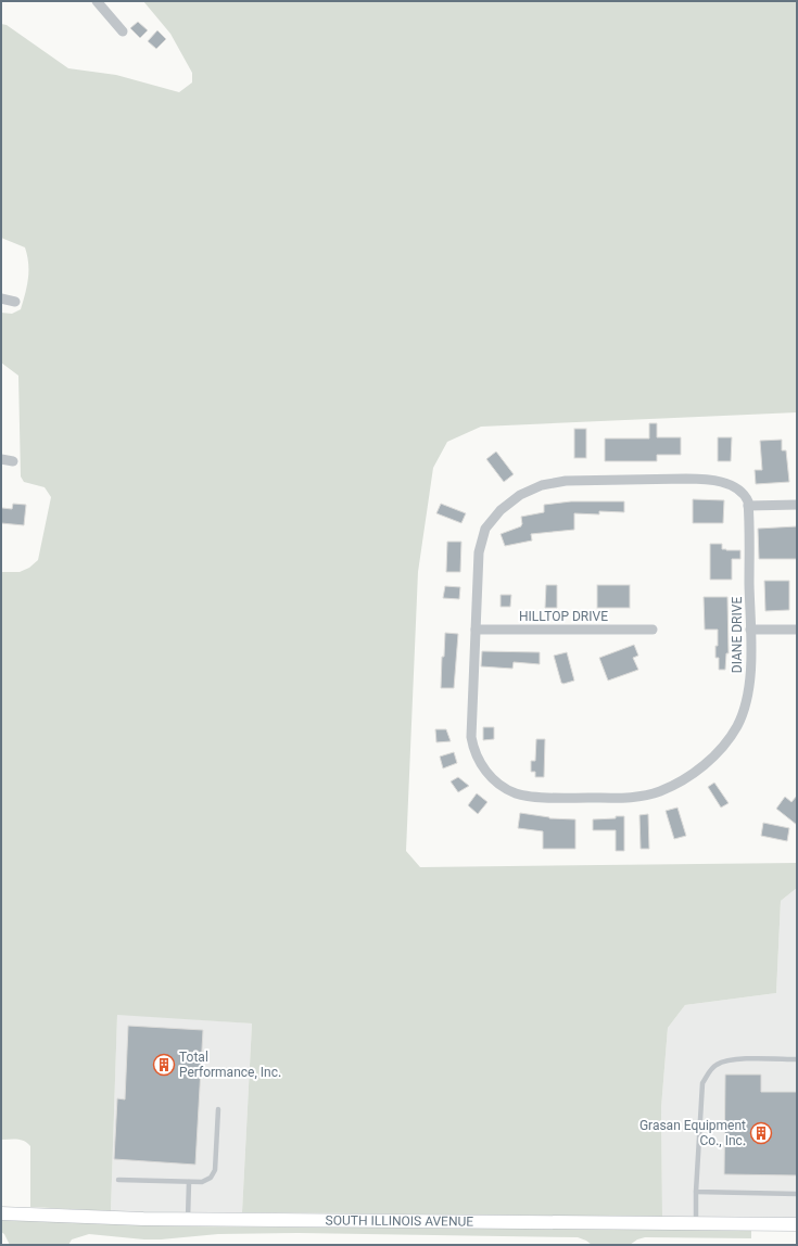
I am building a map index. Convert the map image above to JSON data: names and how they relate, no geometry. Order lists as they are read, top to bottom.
{
  "streets": {
    "main road": ["SOUTH ILLINOIS AVENUE"],
    "street": ["HILLTOP DRIVE", "DIANE DRIVE"]
  },
  "crossings": [
    ["HILLTOP DRIVE", "DIANE DRIVE"]
  ],
  "places": {
    "building": ["Total Performance, Inc.", "Grasan Equipment Co., Inc."]
  }
}
